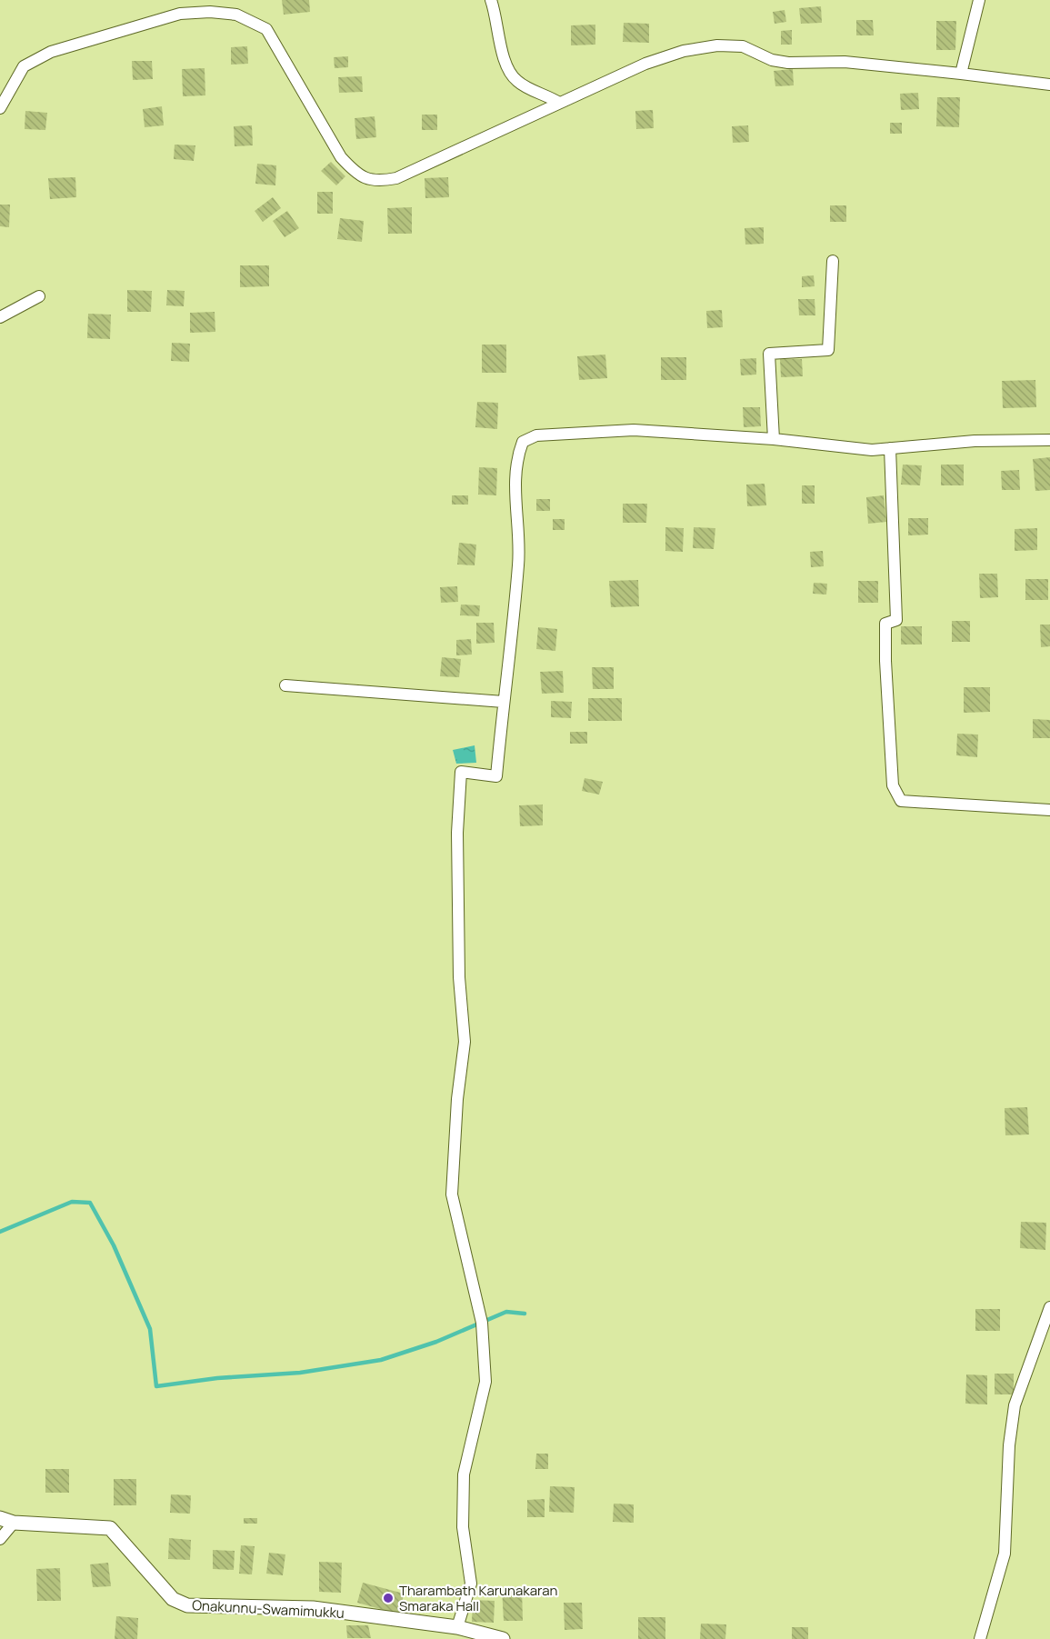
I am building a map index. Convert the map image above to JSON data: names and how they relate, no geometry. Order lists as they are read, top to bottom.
{
  "streets": {
    "street": ["Onakunnu-Swamimukku"]
  },
  "places": ["Tharambath Karunakaran Smaraka Hall"]
}
